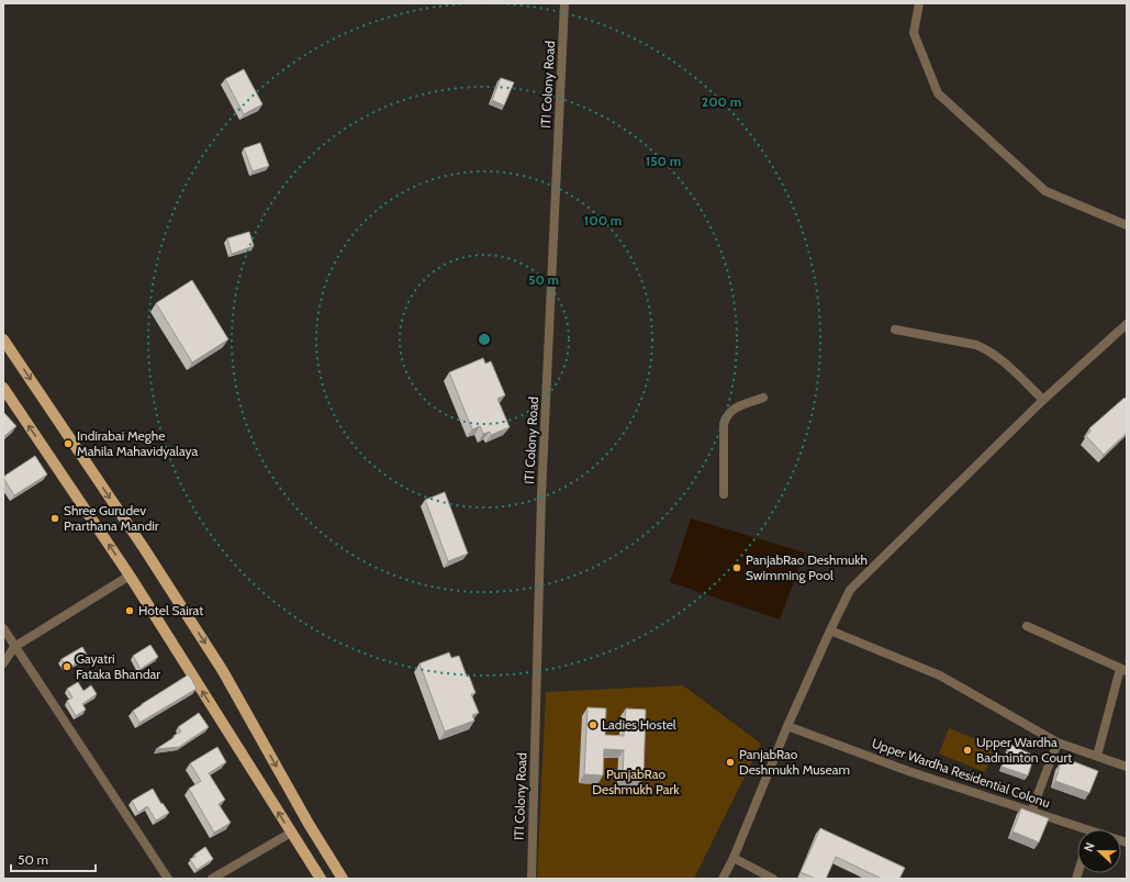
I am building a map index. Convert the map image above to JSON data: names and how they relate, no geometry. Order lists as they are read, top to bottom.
{
  "streets": {
    "street": ["ITI Colony Road", "Upper Wardha Residential Colonu"]
  },
  "parks": ["PunjabRao Deshmukh Park"],
  "places": [
    "Indirabai Meghe Mahila Mahavidyalaya",
    "Shree Gurudev Prarthana Mandir",
    "PanjabRao Deshmukh Swimming Pool",
    "Hotel Sairat",
    "Gayatri Fataka Bhandar",
    "Ladies Hostel",
    "Upper Wardha Badminton Court",
    "PanjabRao Deshmukh Museam"
  ],
  "scale_bar": "50 m",
  "north": "left",
  "rings": [
    "200 m",
    "150 m",
    "100 m",
    "50 m"
  ]
}
